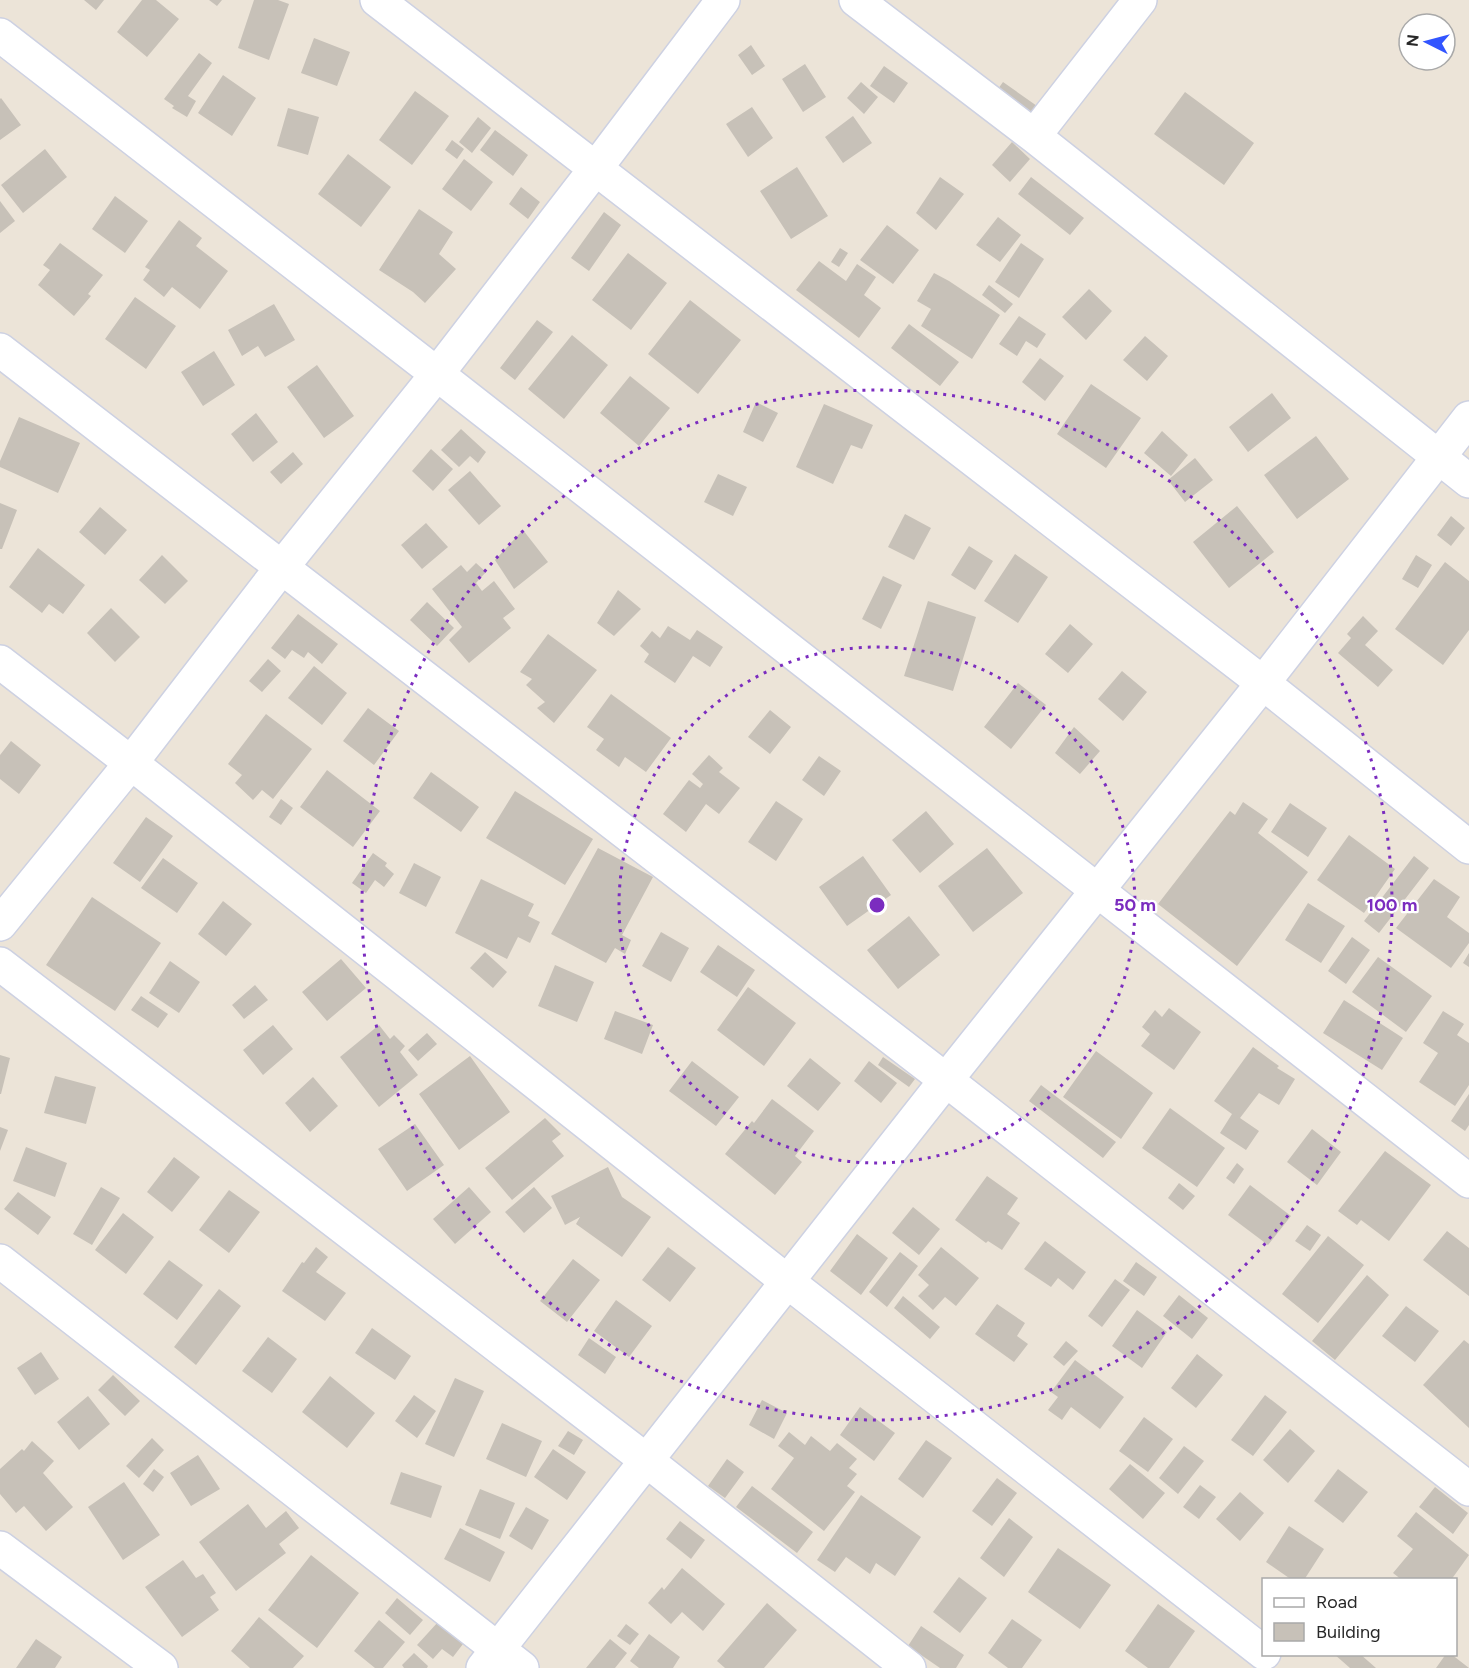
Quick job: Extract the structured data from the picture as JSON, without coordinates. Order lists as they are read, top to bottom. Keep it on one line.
{"legend":["Road","Building"],"north":"left","rings":["50 m","100 m"]}
